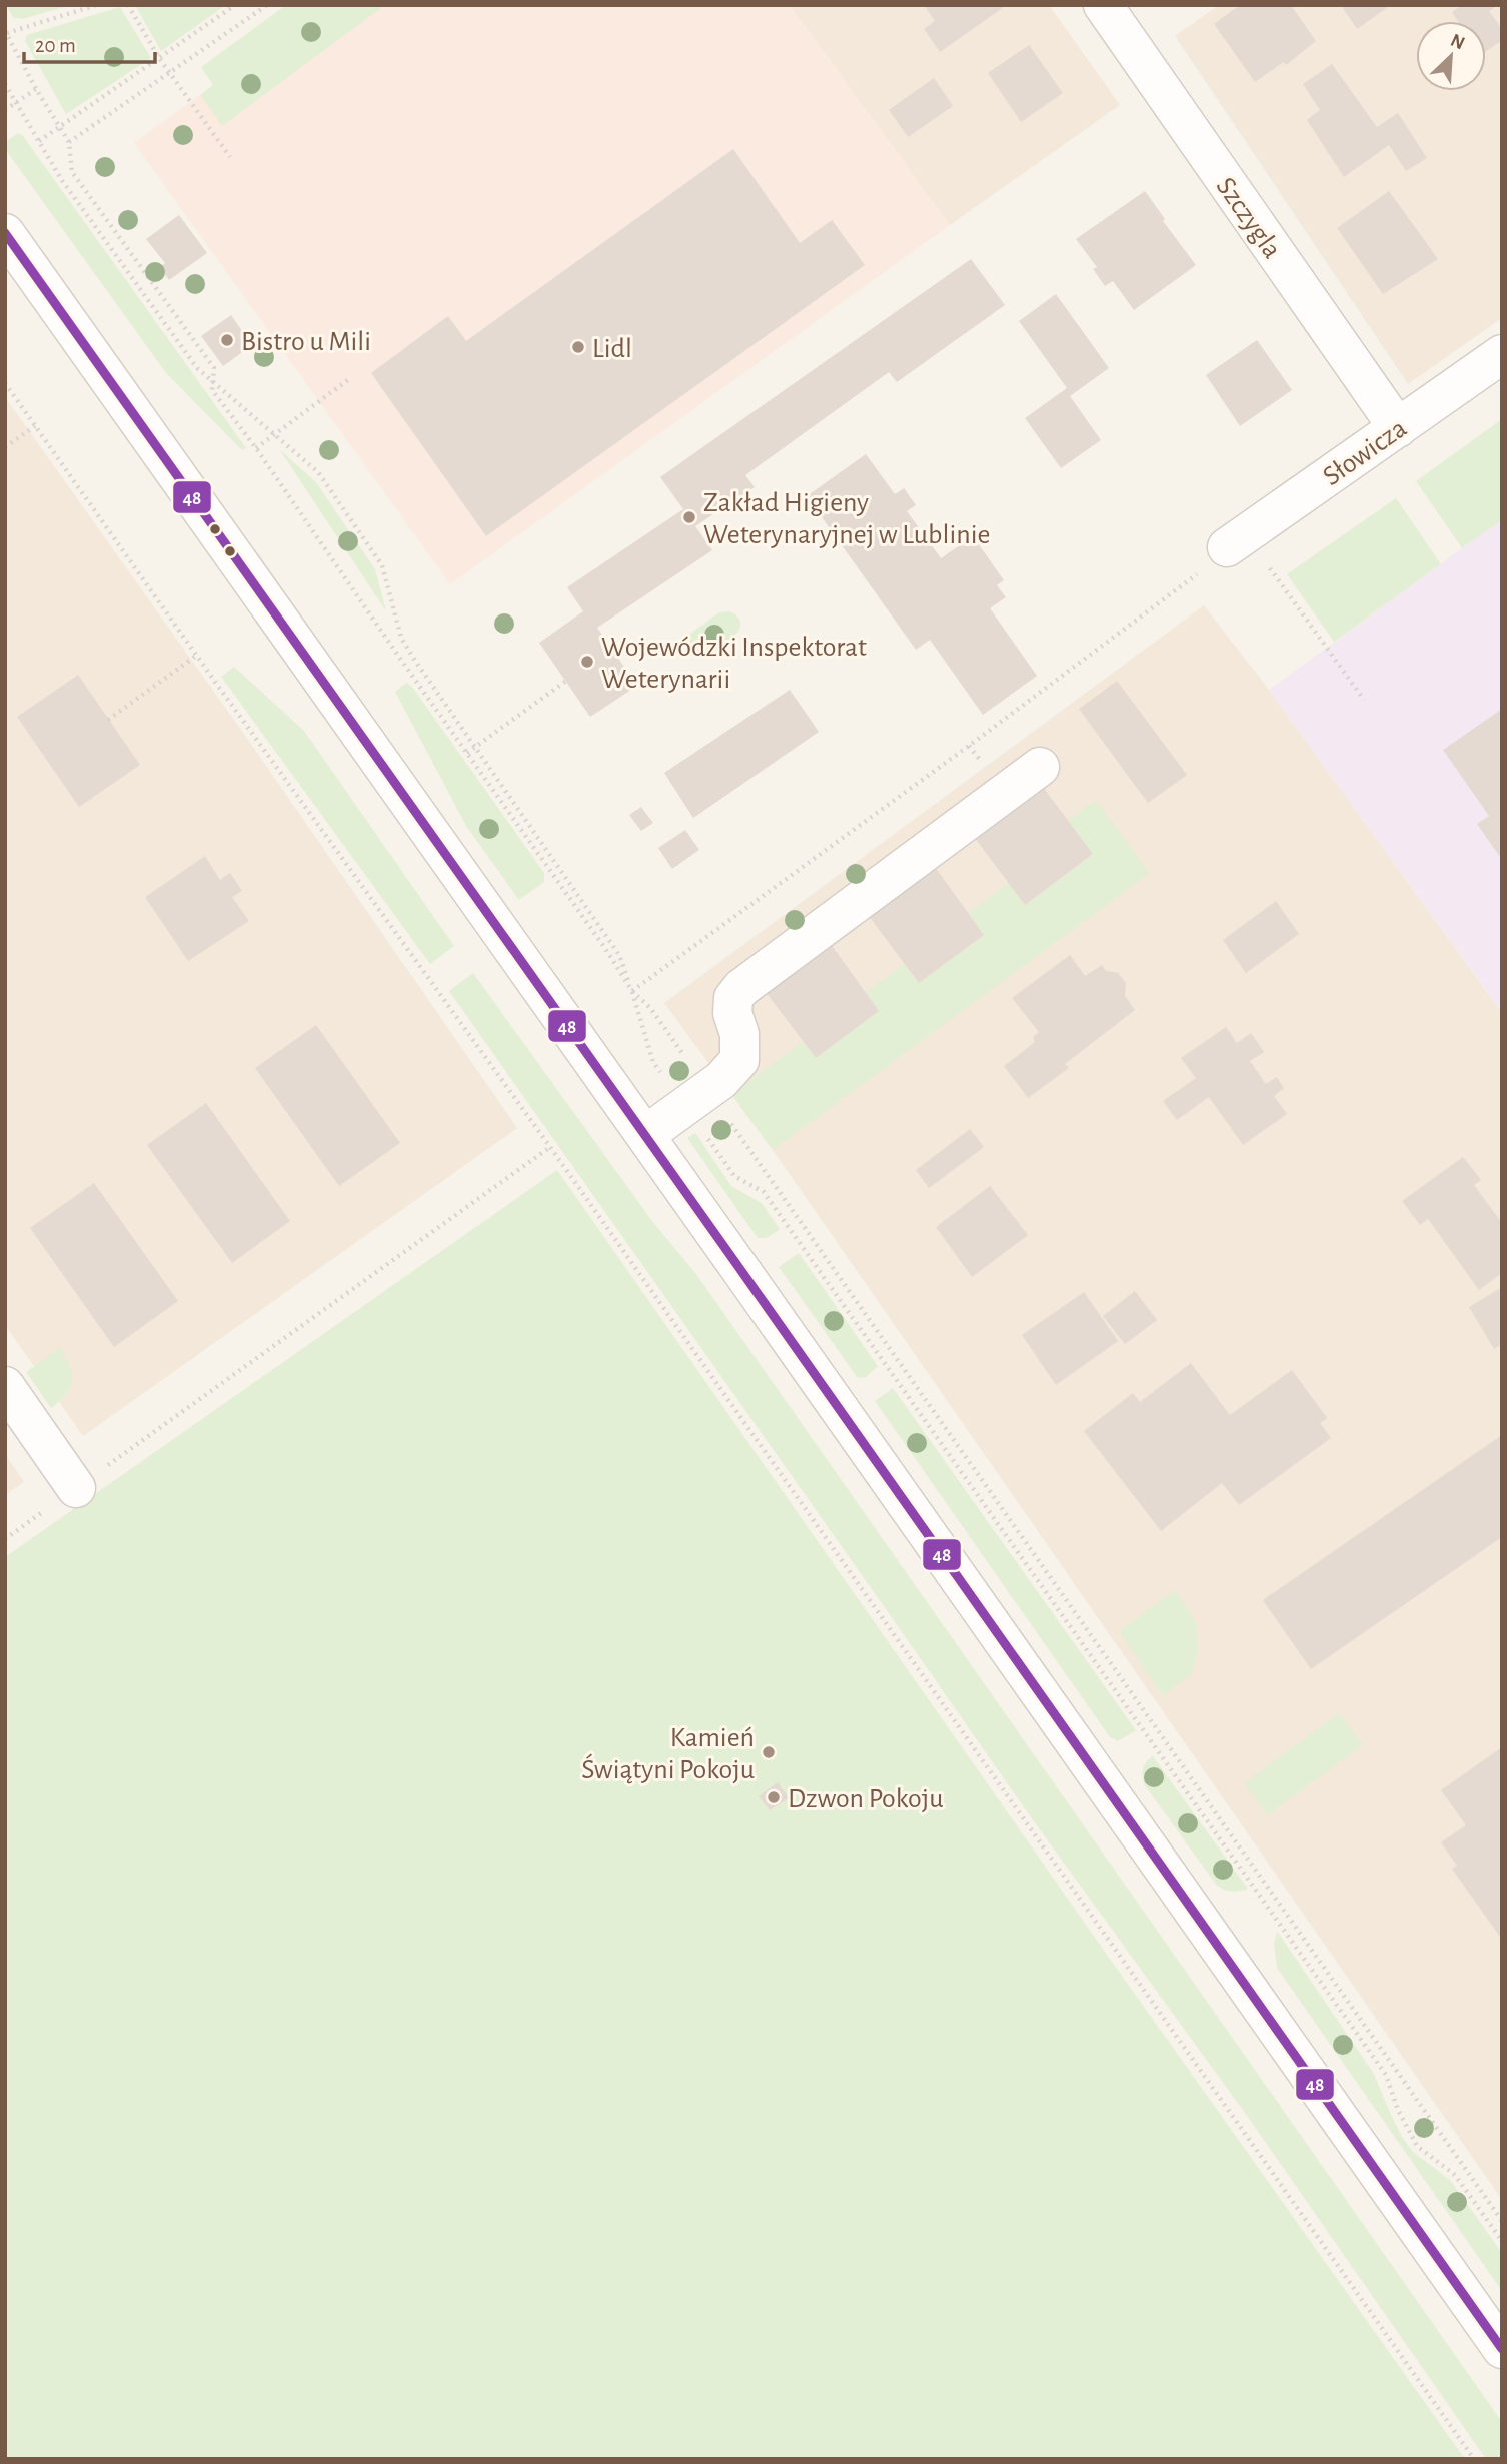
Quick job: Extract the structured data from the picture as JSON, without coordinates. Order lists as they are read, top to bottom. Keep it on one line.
{"streets":{"street":["Szczygla","Słowicza"]},"crossings":[["Szczygla","Słowicza"]],"places":["Bistro u Mili","Lidl","Zakład Higieny Weterynaryjnej w Lublinie","Wojewódzki Inspektorat Weterynarii","Kamień Świątyni Pokoju","Dzwon Pokoju"],"lines":["transit line 48"],"scale_bar":"20 m","north":"top right"}
